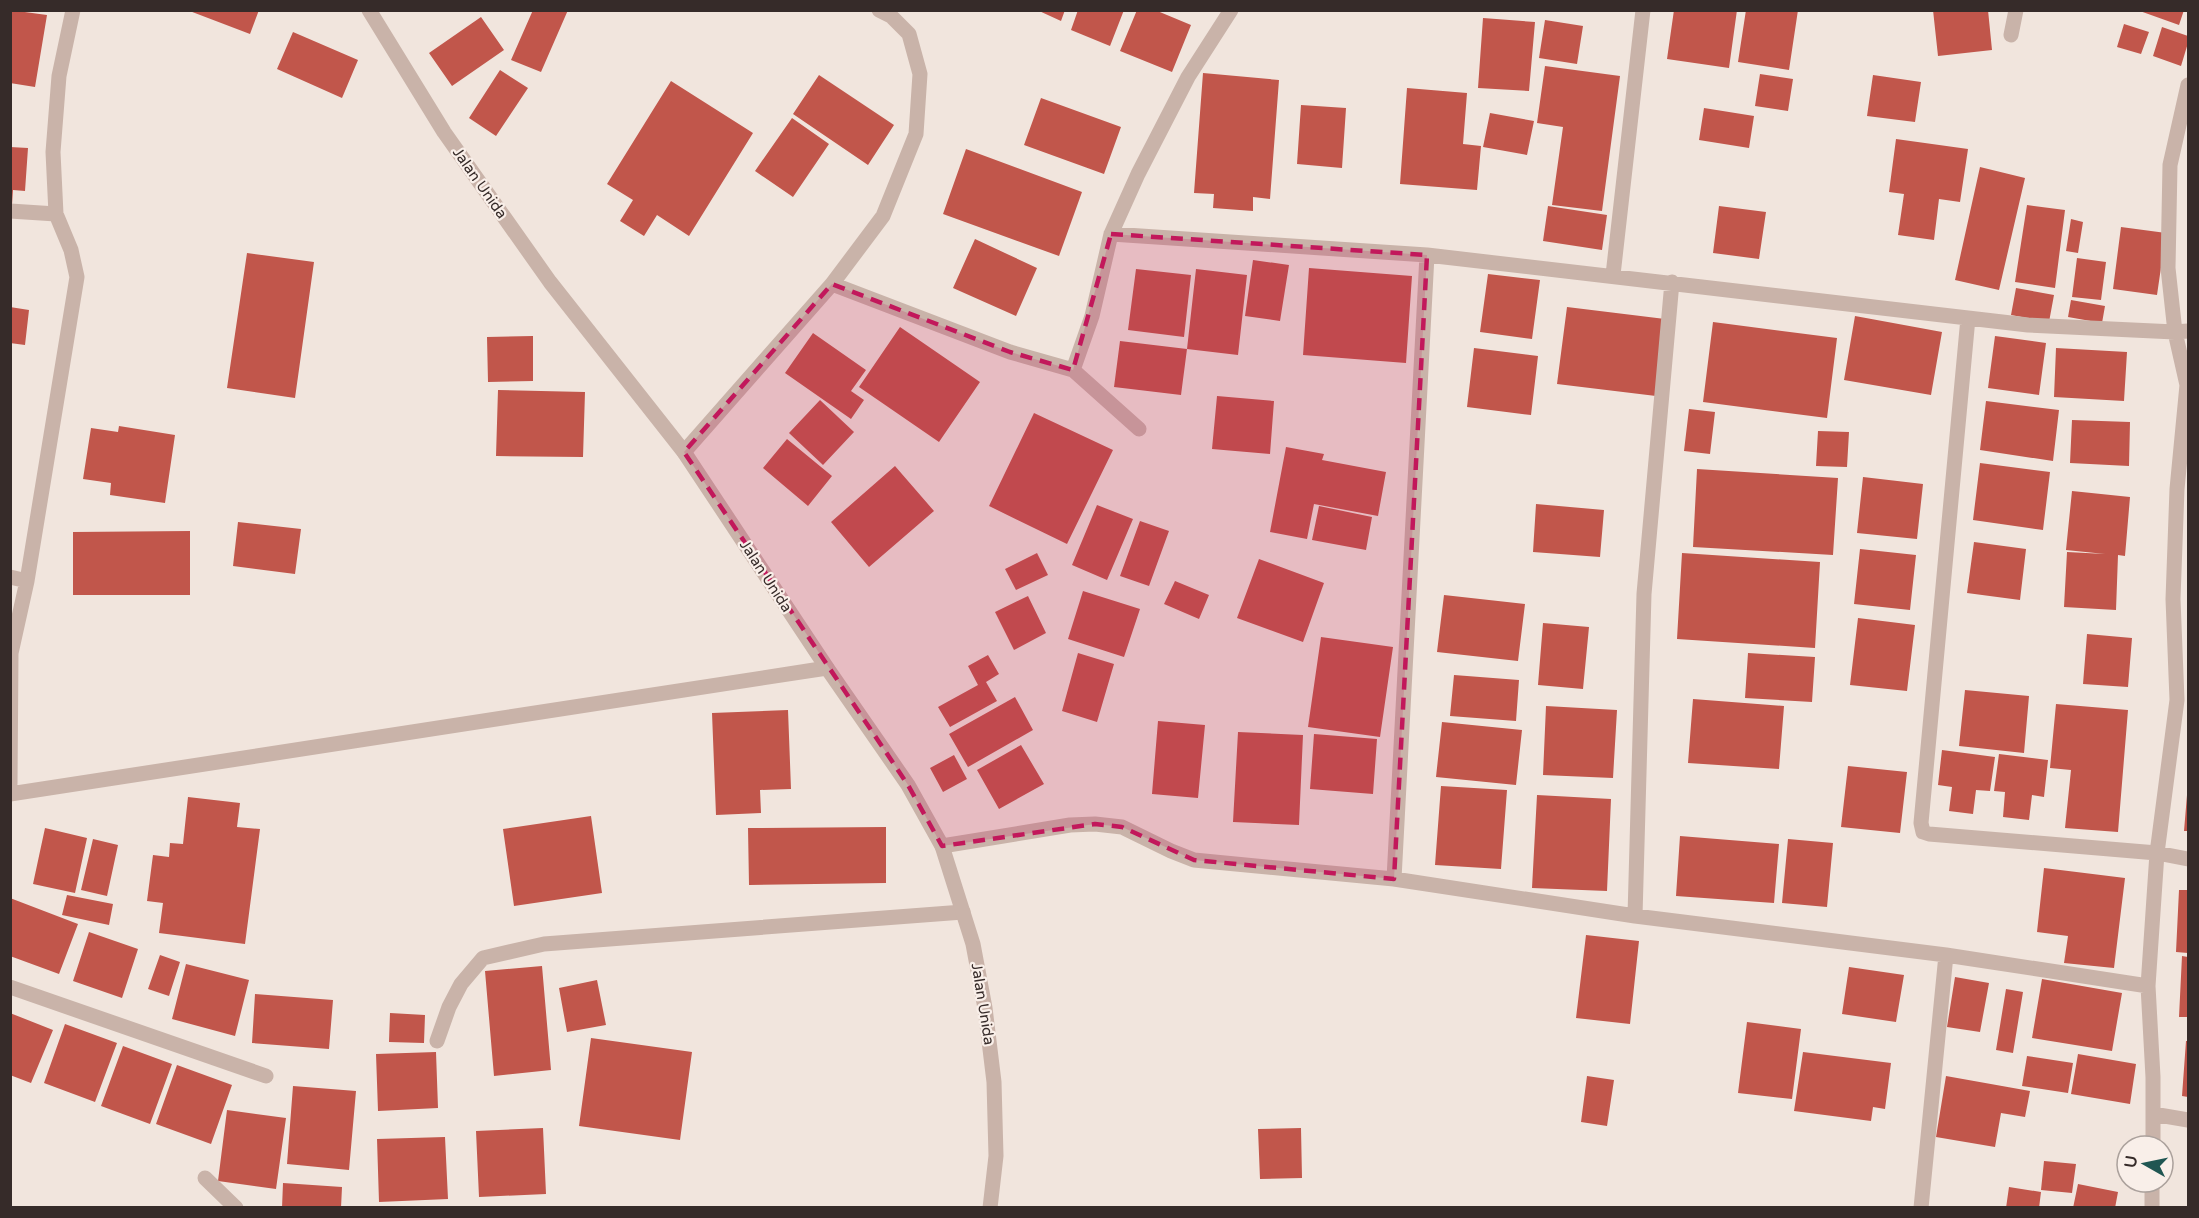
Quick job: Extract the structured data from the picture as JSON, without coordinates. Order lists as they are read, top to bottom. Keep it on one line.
{"streets":{"street":["Jalan Unida"]},"north":"left"}
